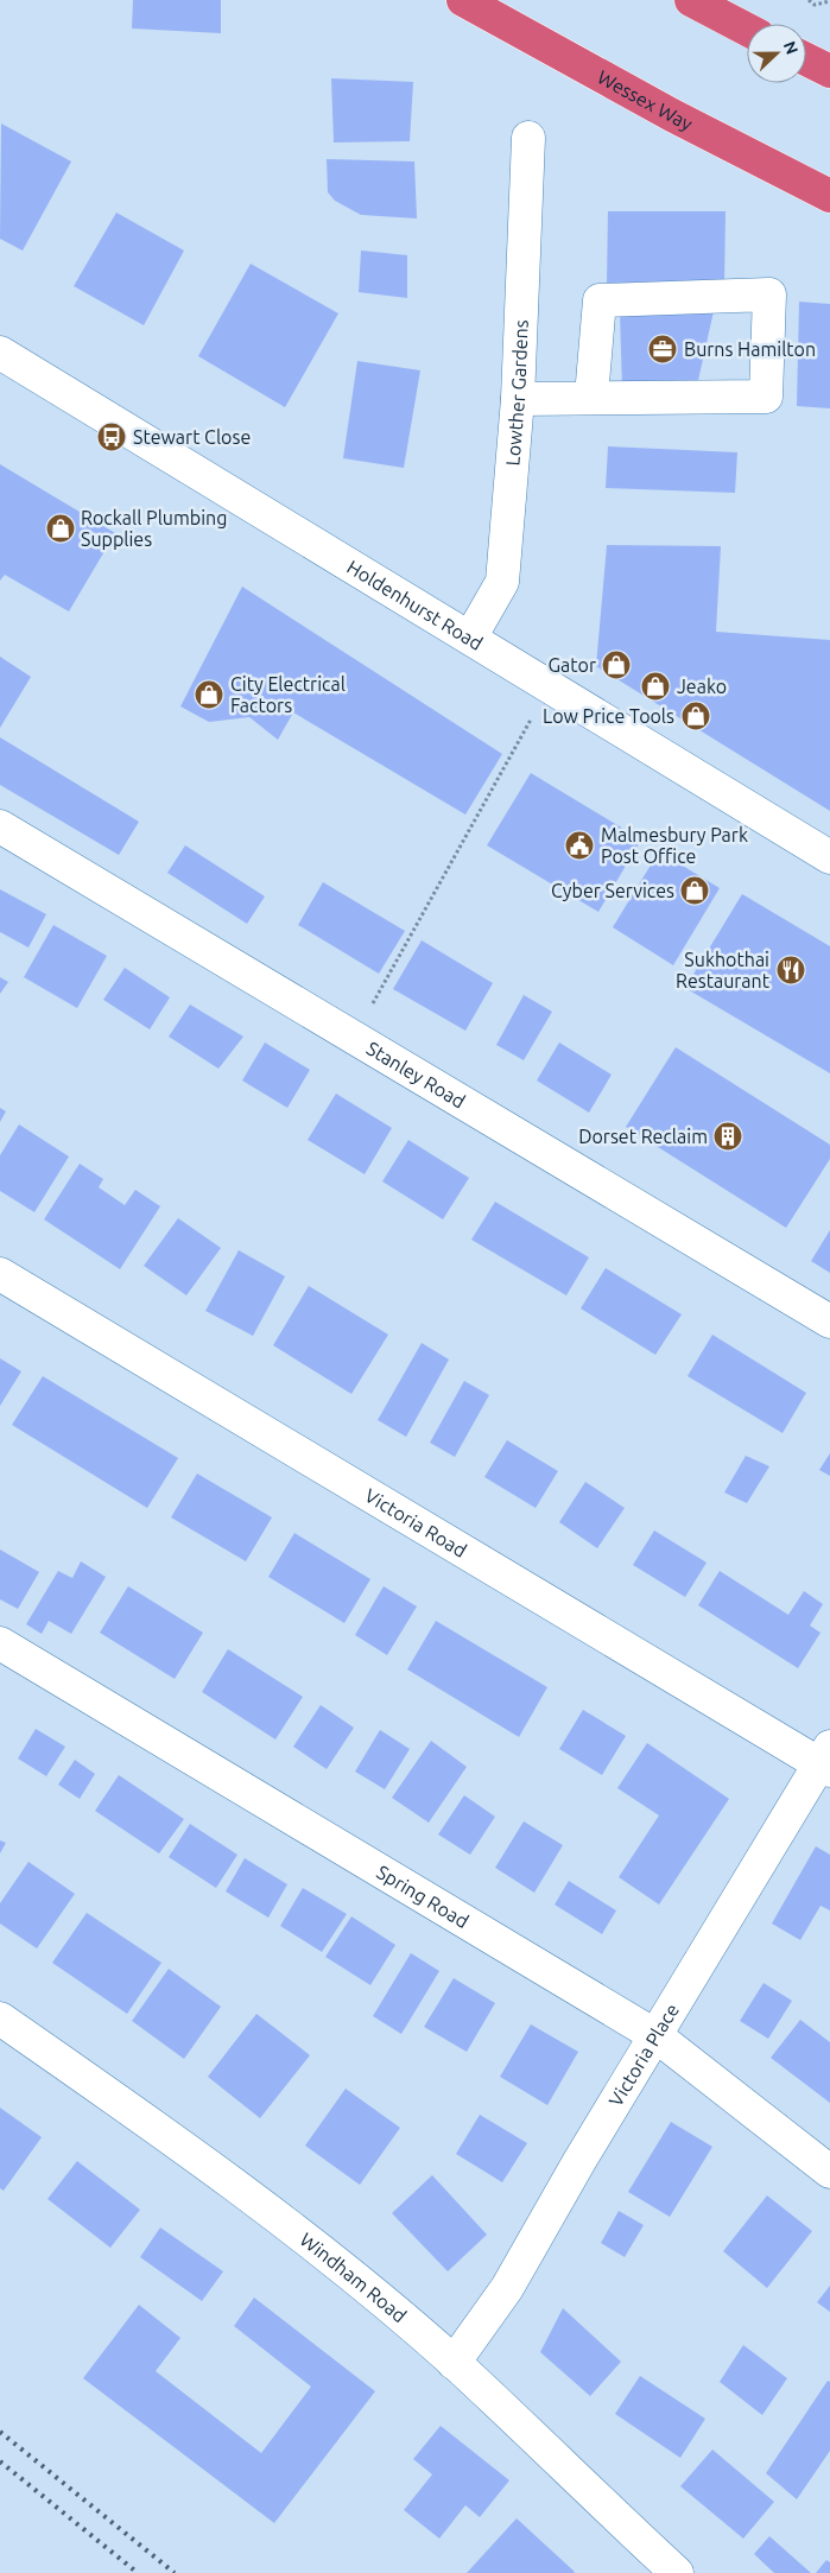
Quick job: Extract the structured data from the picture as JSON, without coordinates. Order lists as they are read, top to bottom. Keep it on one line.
{"streets":{"highway":["Wessex Way"],"street":["Lowther Gardens","Holdenhurst Road","Stanley Road","Victoria Road","Spring Road","Victoria Place","Windham Road"]},"crossings":[["Lowther Gardens","Holdenhurst Road"],["Victoria Road","Victoria Place"],["Spring Road","Victoria Place"],["Victoria Place","Windham Road"]],"places":{"office":["Burns Hamilton"],"bus stop":["Stewart Close"],"shop":["Rockall Plumbing Supplies","Gator","Jeako","City Electrical Factors","Low Price Tools","Cyber Services"],"public building":["Malmesbury Park Post Office"],"restaurant":["Sukhothai Restaurant"],"building":["Dorset Reclaim"]},"north":"right"}
